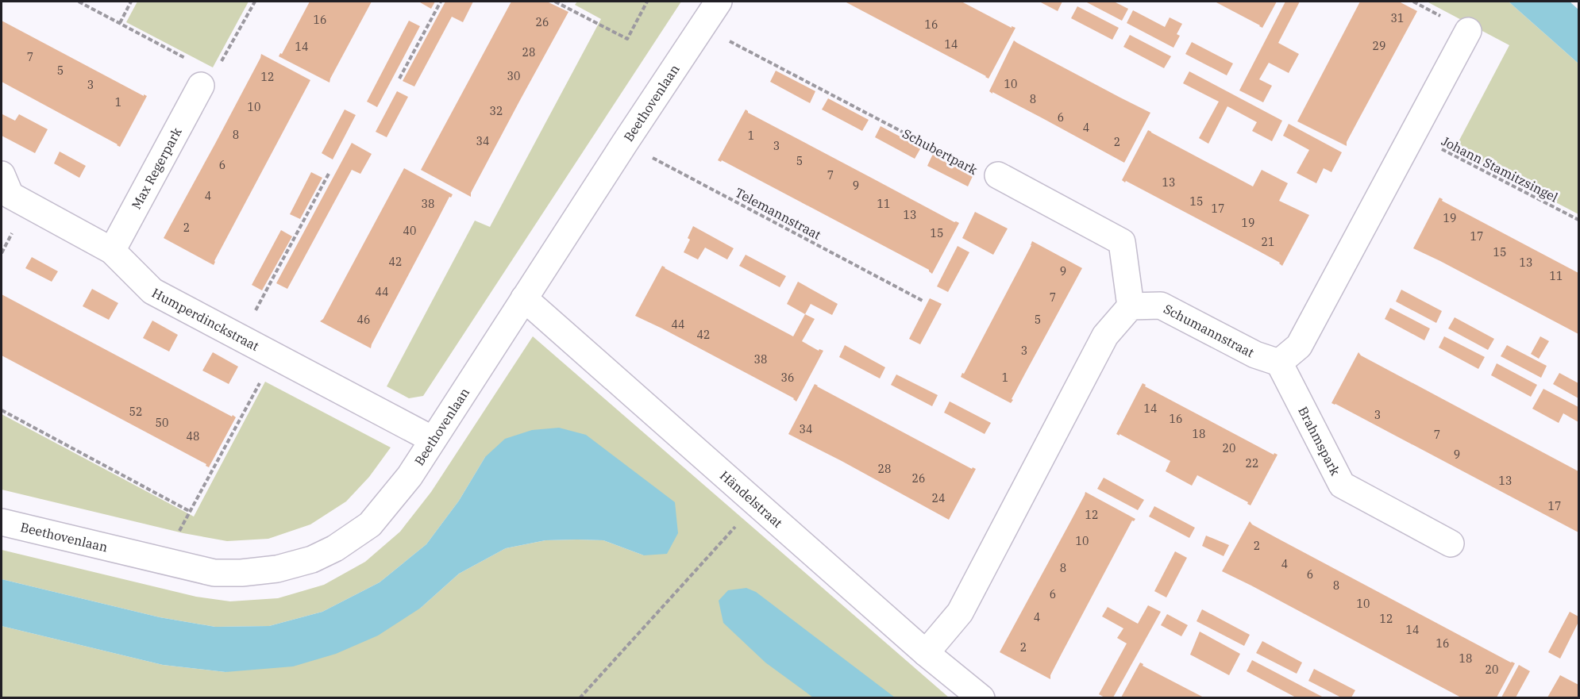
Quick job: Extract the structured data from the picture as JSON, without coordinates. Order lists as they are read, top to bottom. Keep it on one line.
{"streets":{"street":["Beethovenlaan","Max Regerpark","Humperdinckstraat","Schumannstraat","Brahmspark","Händelstraat"],"path":["Schubertpark","Johann Stamitzsingel","Telemannstraat"]},"crossings":[["Beethovenlaan","Schubertpark"],["Beethovenlaan","Telemannstraat"],["Beethovenlaan","Humperdinckstraat"],["Beethovenlaan","Händelstraat"],["Max Regerpark","Humperdinckstraat"],["Schumannstraat","Brahmspark"]],"house_numbers":["31","16","26","16","14","29","14","28","7","5","30","12","10","3","8","1","10","32","6","4","8","1","34","2","3","5","6","7","13","9","4","15","38","11","17","13","19","19","2","40","15","17","21","15","42","13","9","11","44","7","46","5","44","42","3","38","36","1","14","52","3","16","50","34","18","7","48","20","9","22","28","26","13","24","17","12","10","2","4","8","6","8","6","10","4","12","14","16","2","18","20"]}
